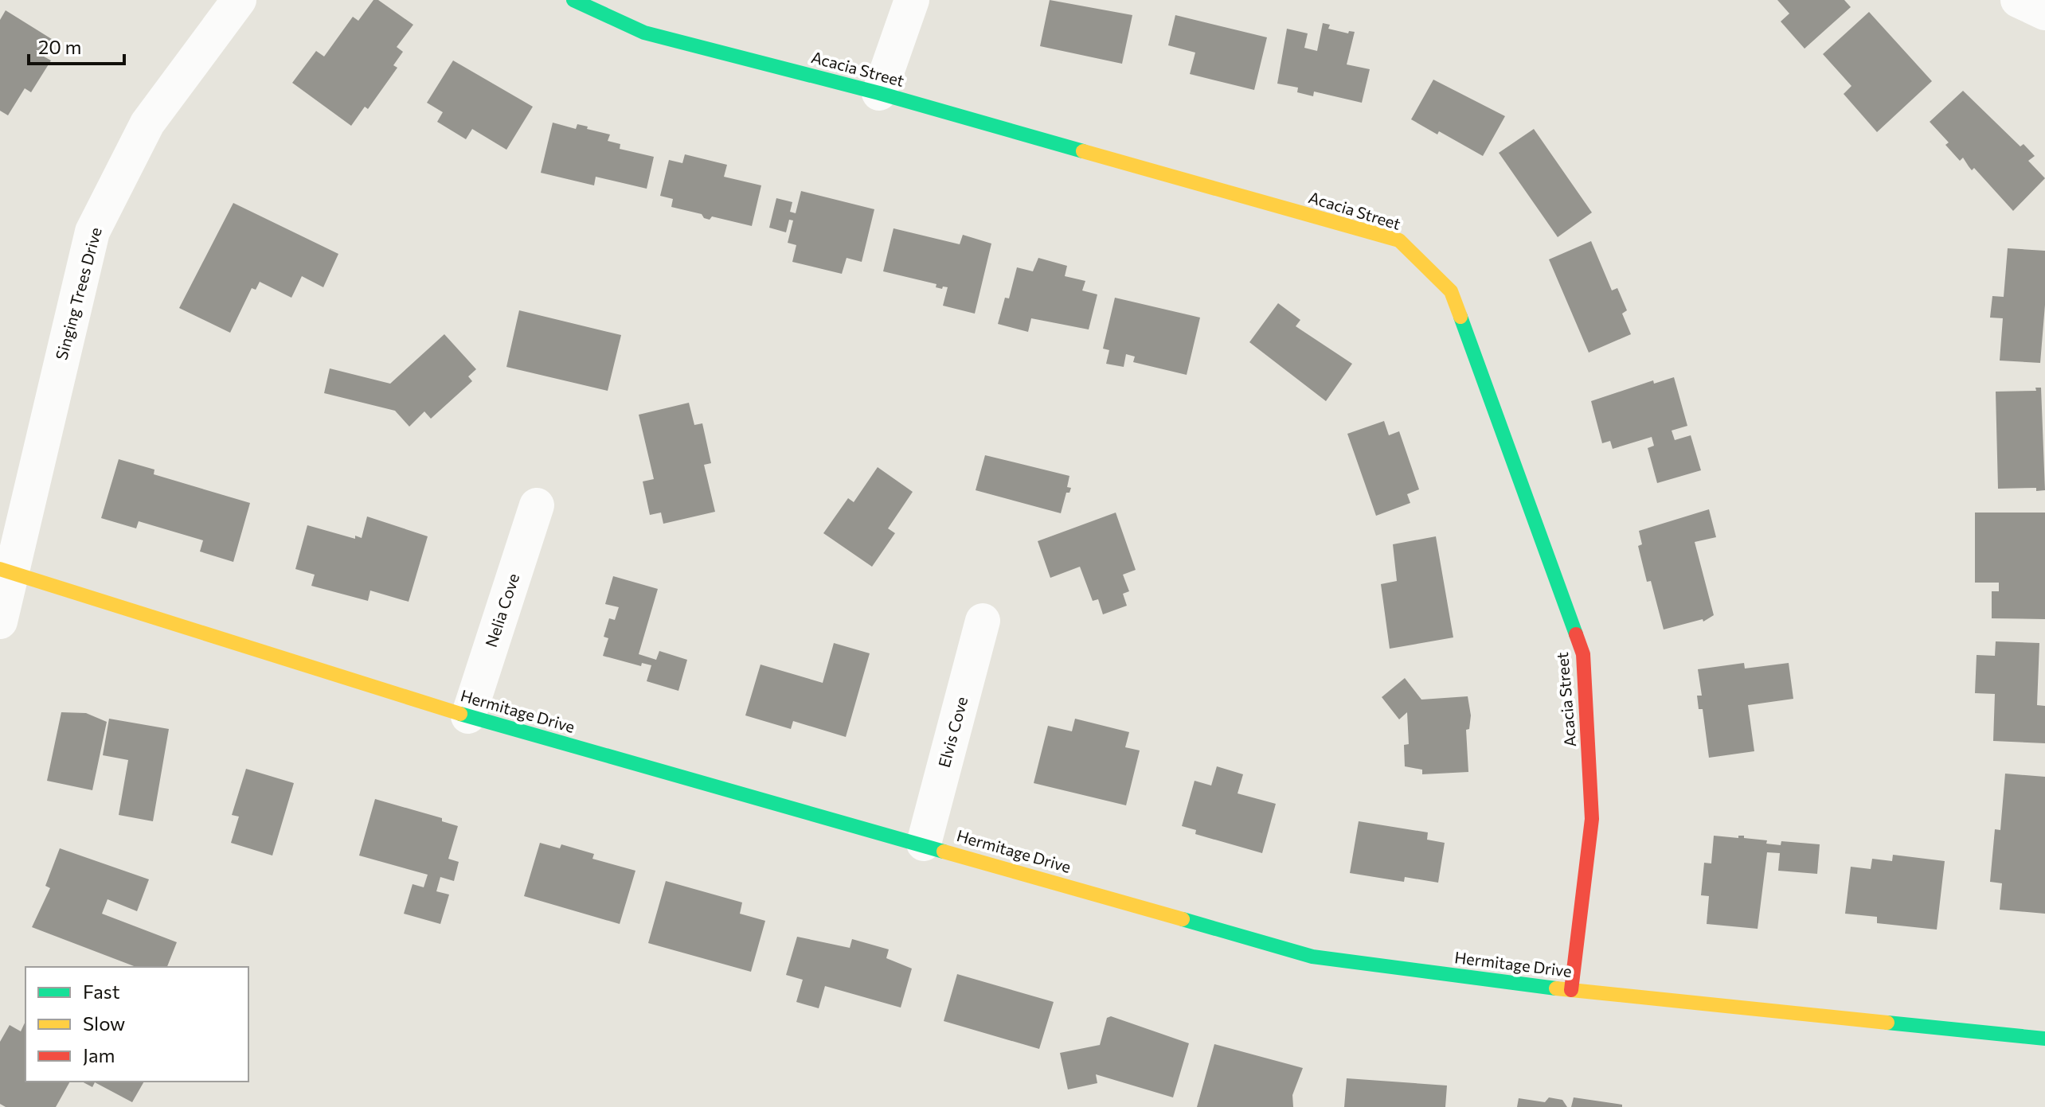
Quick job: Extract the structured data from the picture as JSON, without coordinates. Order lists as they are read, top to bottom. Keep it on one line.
{"streets":{"street":["Acacia Street","Singing Trees Drive","Nelia Cove","Hermitage Drive","Elvis Cove"]},"crossings":[["Acacia Street","Hermitage Drive"],["Singing Trees Drive","Hermitage Drive"],["Nelia Cove","Hermitage Drive"],["Hermitage Drive","Elvis Cove"]],"legend":["Fast","Slow","Jam"],"scale_bar":"20 m"}
